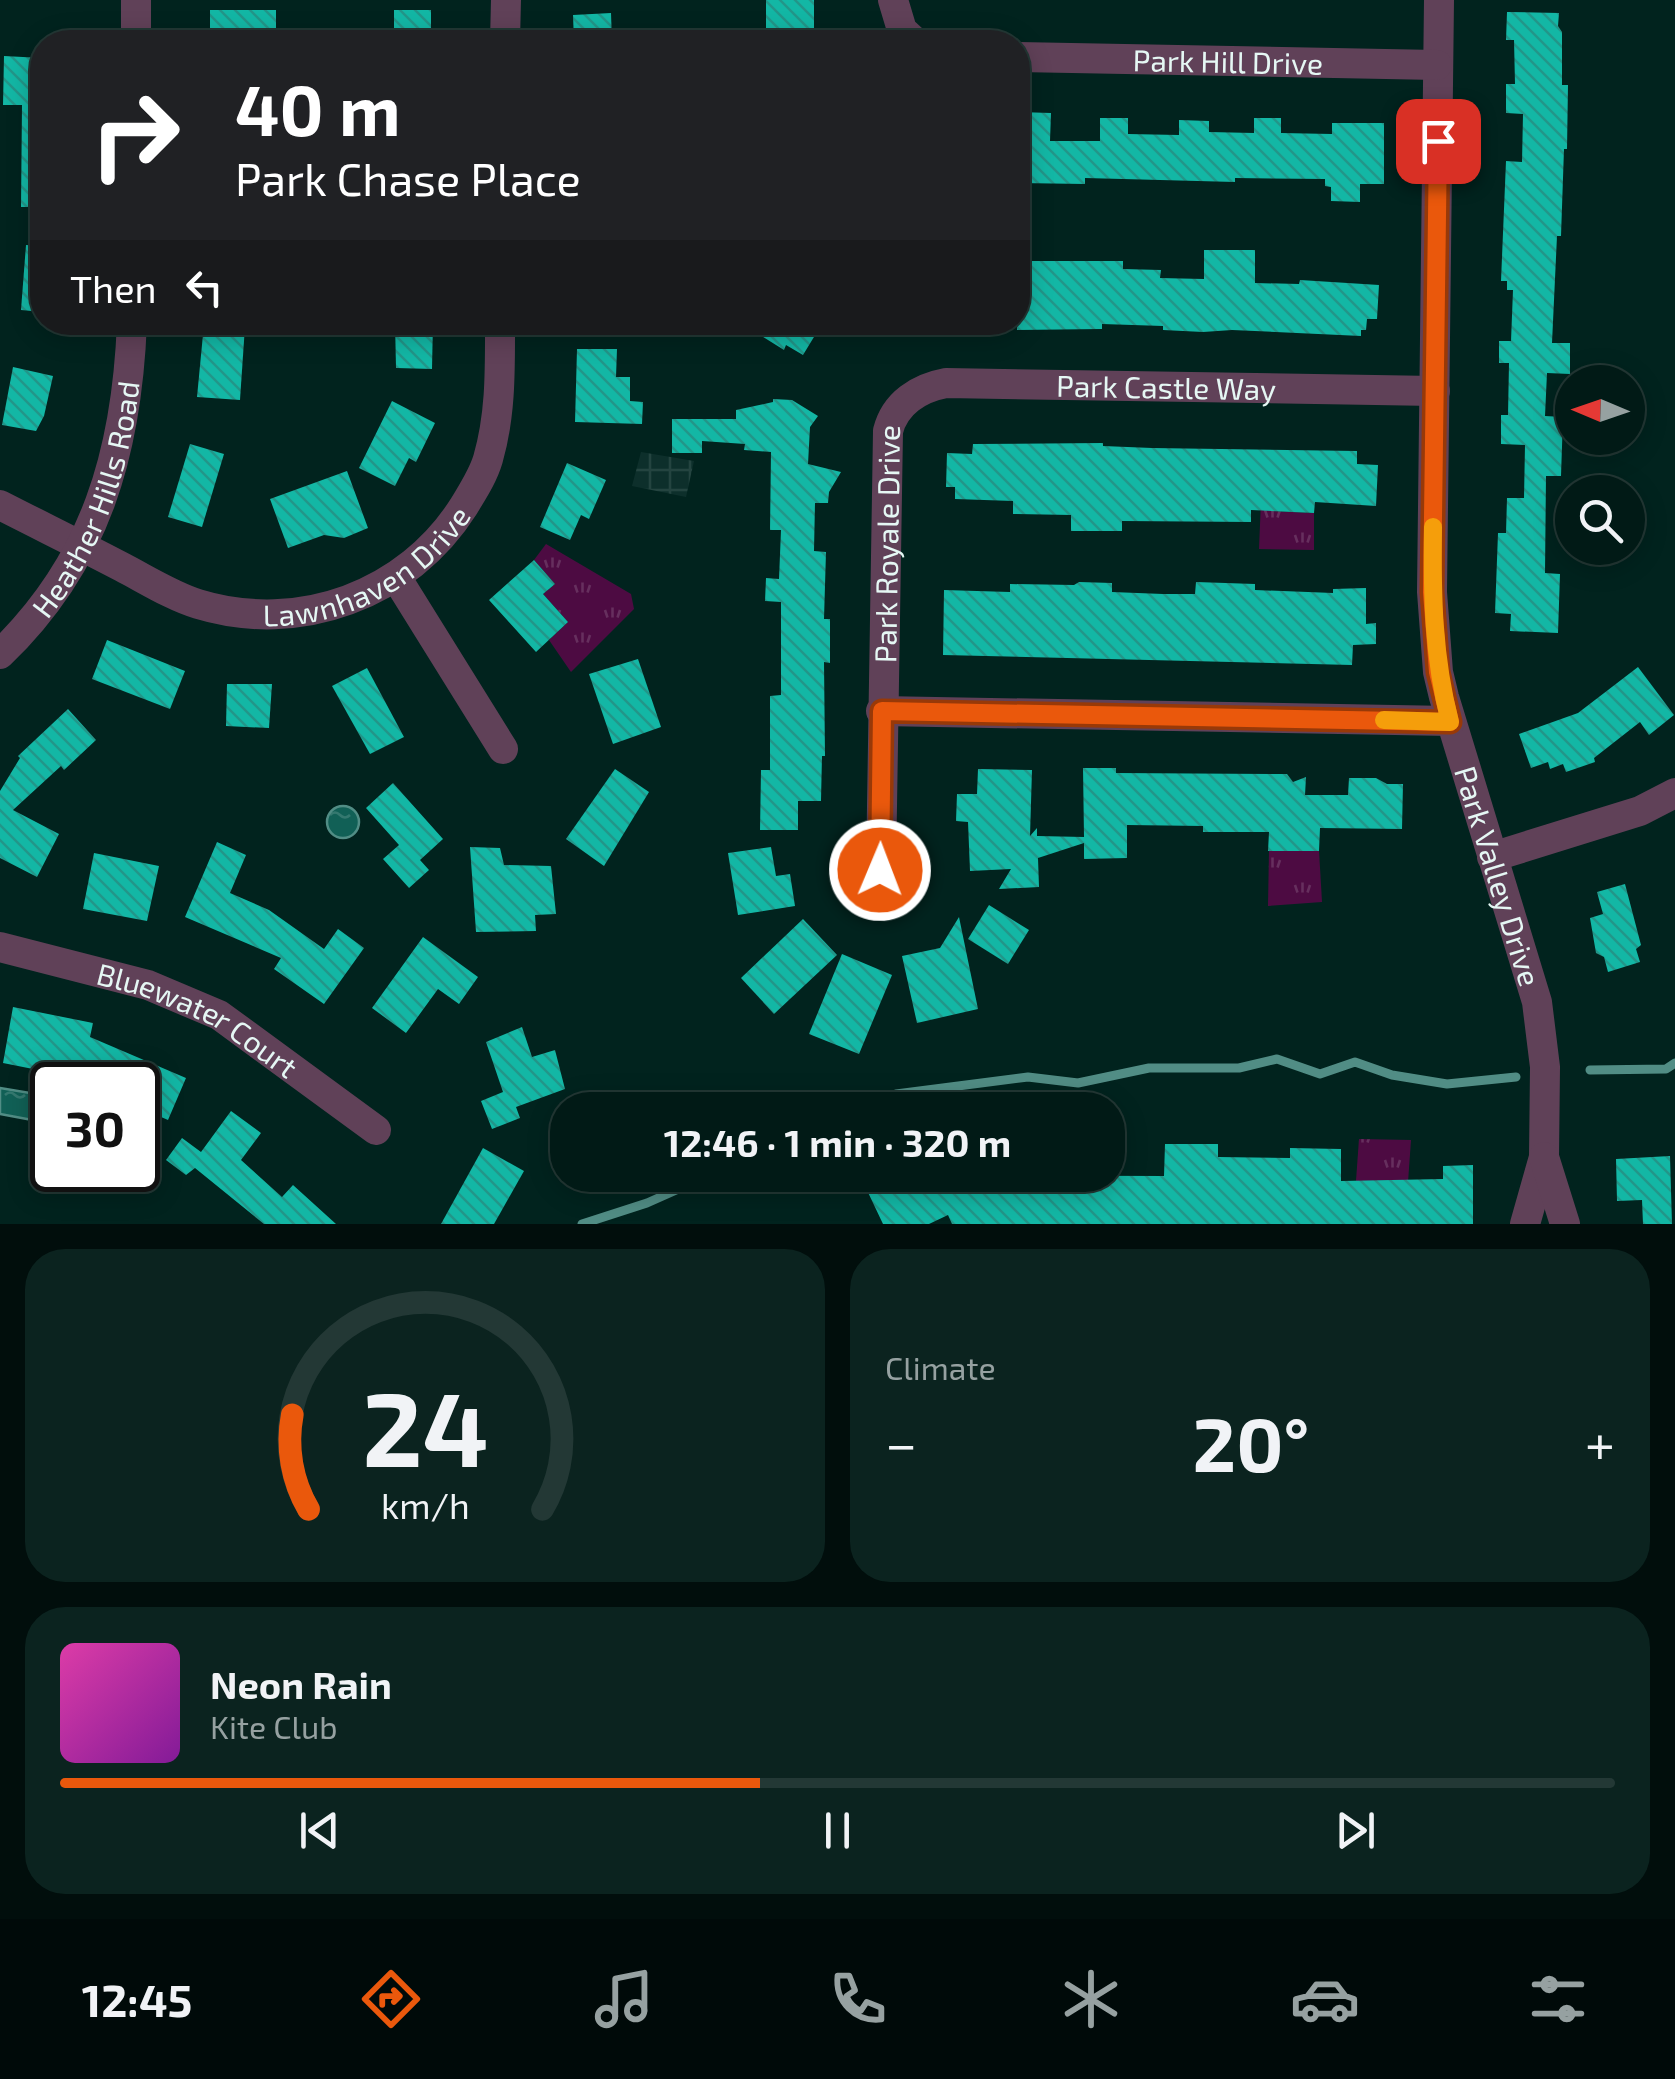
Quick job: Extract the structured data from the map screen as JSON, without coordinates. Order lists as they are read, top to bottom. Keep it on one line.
{"streets":{"street":["Park Hill Drive","Park Castle Way","Heather Hills Road","Park Royale Drive","Lawnhaven Drive","Park Valley Drive","Bluewater Court"]},"crossings":[["Park Hill Drive","Park Valley Drive"],["Park Castle Way","Park Royale Drive"],["Park Castle Way","Park Valley Drive"],["Heather Hills Road","Lawnhaven Drive"]],"north":"left","page":{"turn":["40 m","Park Chase Place"],"then":"Then","limit":"30","trip":"12:46 · 1 min · 320 m","tile":"Climate","heat":["−","20°","+"],"song":["Neon Rain","Kite Club"],"tabs":"12:45","gauge":["24","km/h"]}}
